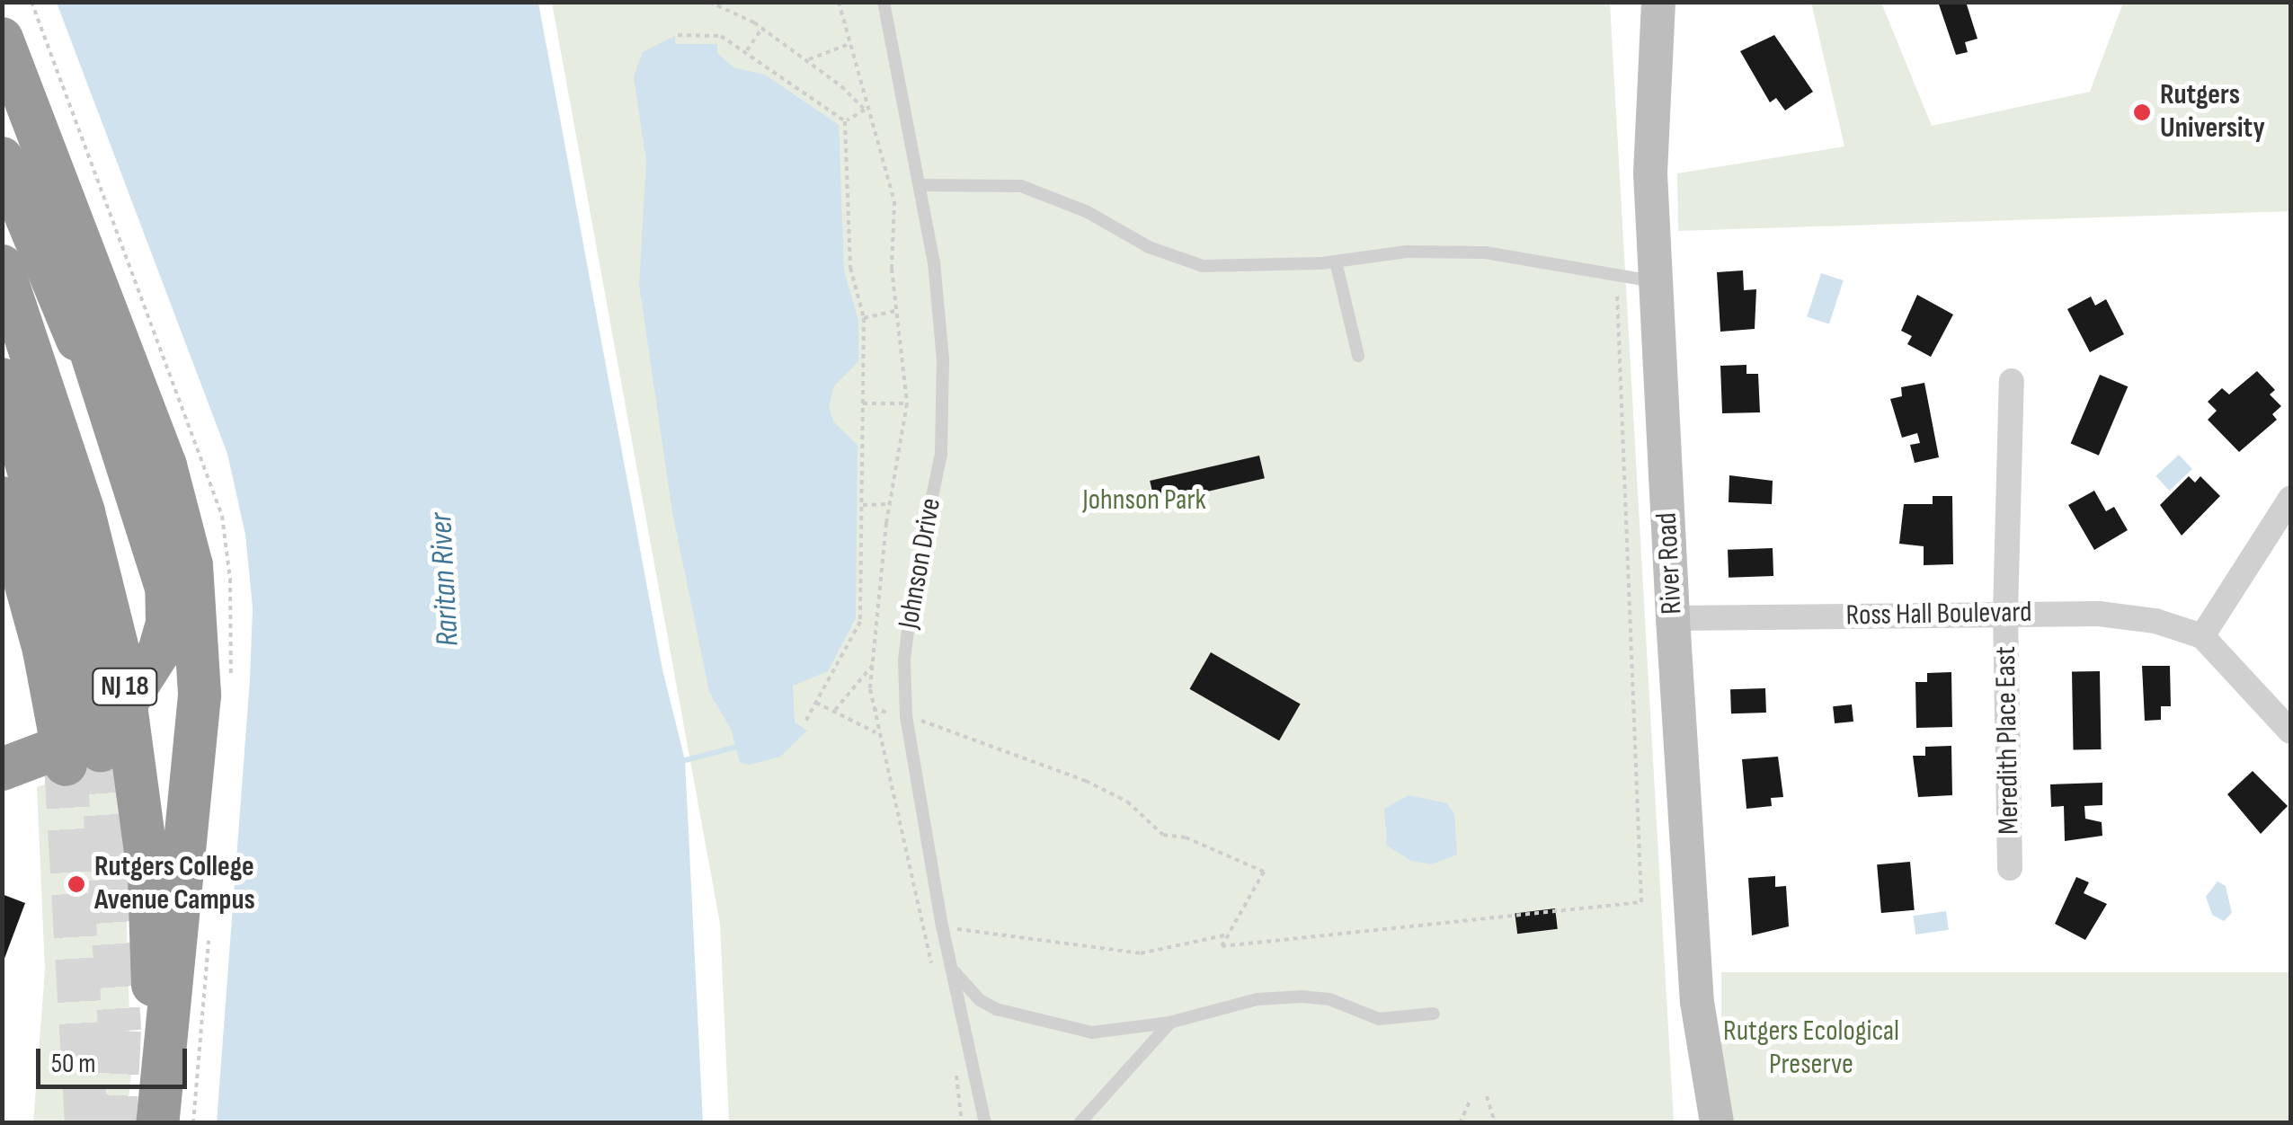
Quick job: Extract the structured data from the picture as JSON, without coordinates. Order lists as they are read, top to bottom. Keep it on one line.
{"streets":{"highway":["NJ 18"],"street":["River Road","Ross Hall Boulevard","Meredith Place East"],"lane":["Johnson Drive"]},"crossings":[["River Road","Ross Hall Boulevard"],["Ross Hall Boulevard","Meredith Place East"]],"water":["Raritan River"],"parks":["Johnson Park","Rutgers Ecological Preserve"],"places":["Rutgers University","Rutgers College Avenue Campus"],"scale_bar":"50 m"}
